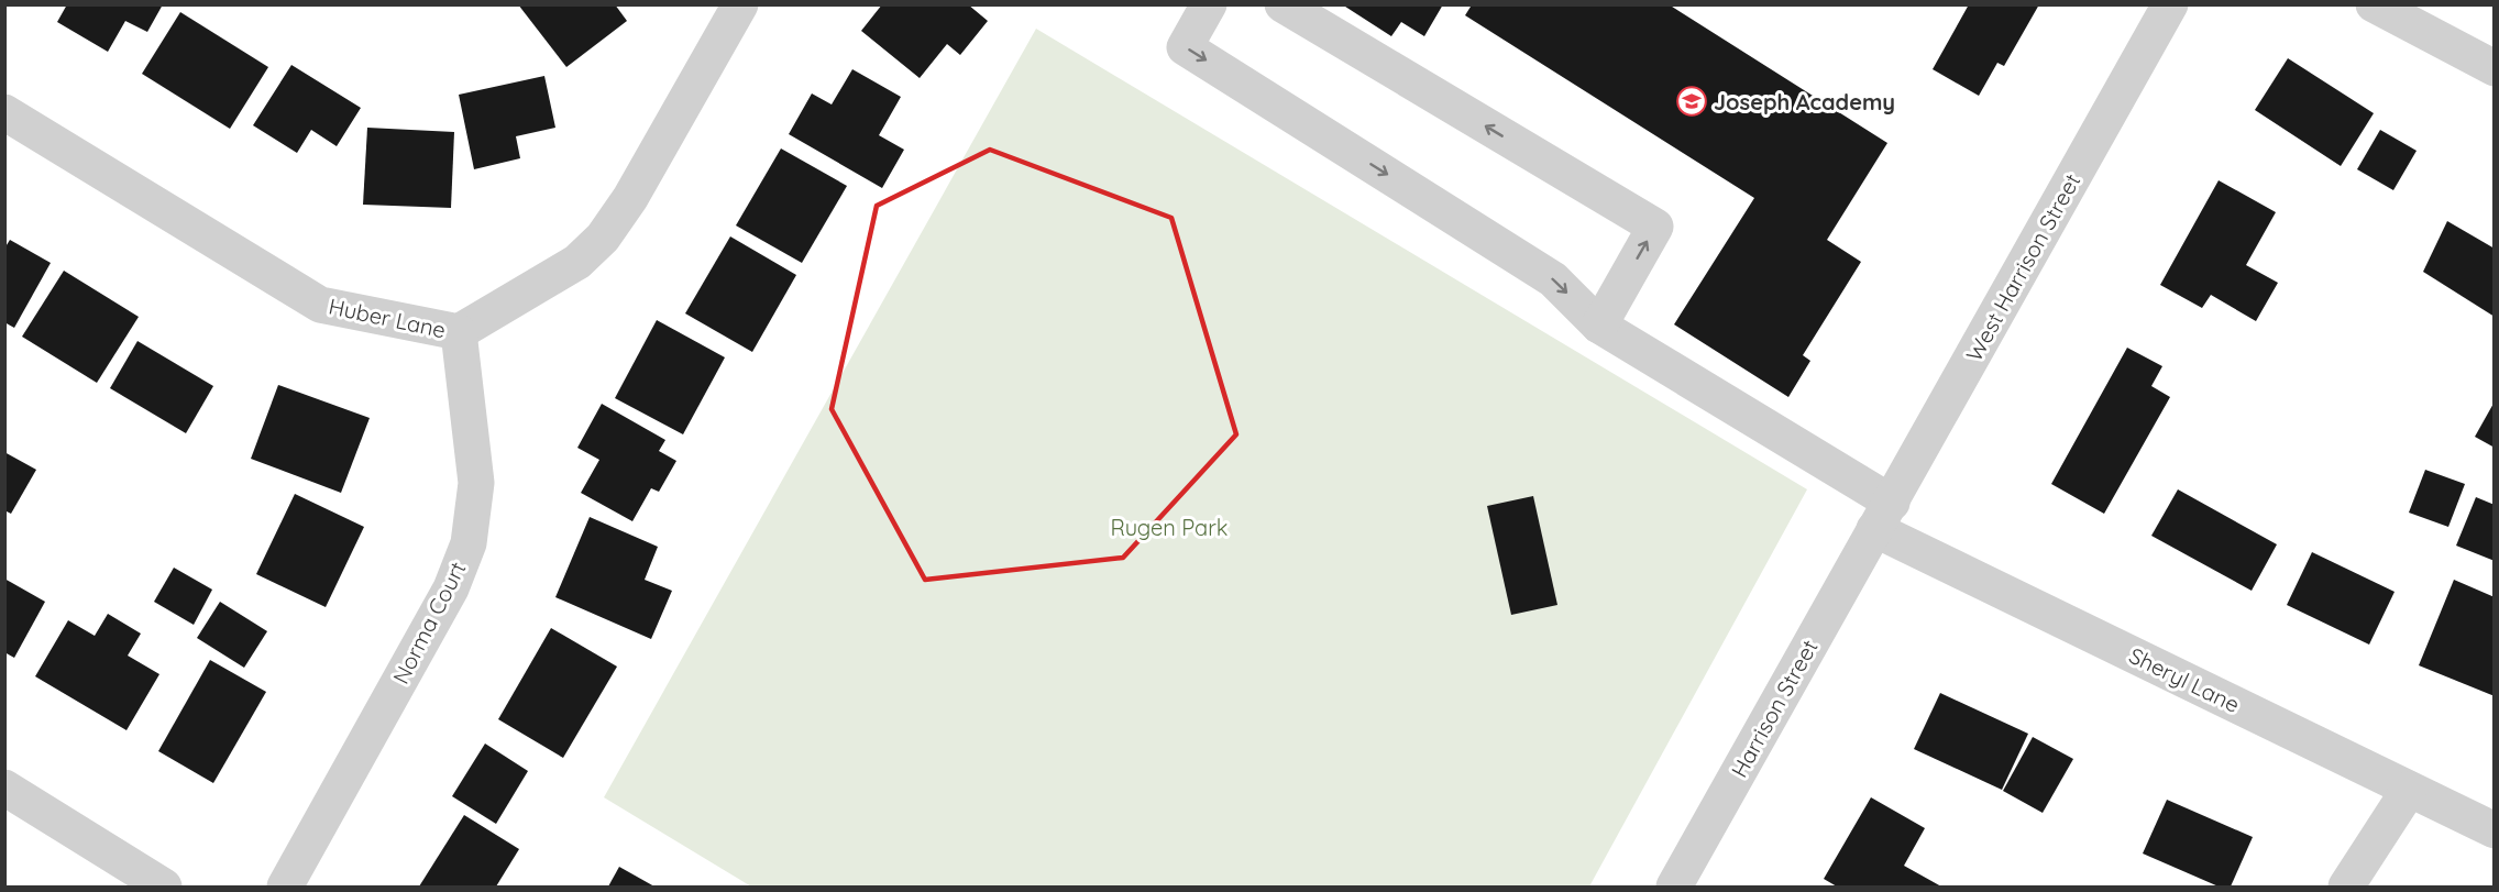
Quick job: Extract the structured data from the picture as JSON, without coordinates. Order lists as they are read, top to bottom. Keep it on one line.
{"streets":{"street":["West Harrison Street","Huber Lane","Norma Court","Sheryl Lane","Harrison Street"]},"crossings":[["West Harrison Street","Sheryl Lane"],["West Harrison Street","Harrison Street"],["Huber Lane","Norma Court"],["Sheryl Lane","Harrison Street"]],"parks":["Rugen Park"],"places":{"school or university":["Joseph Academy"]}}
